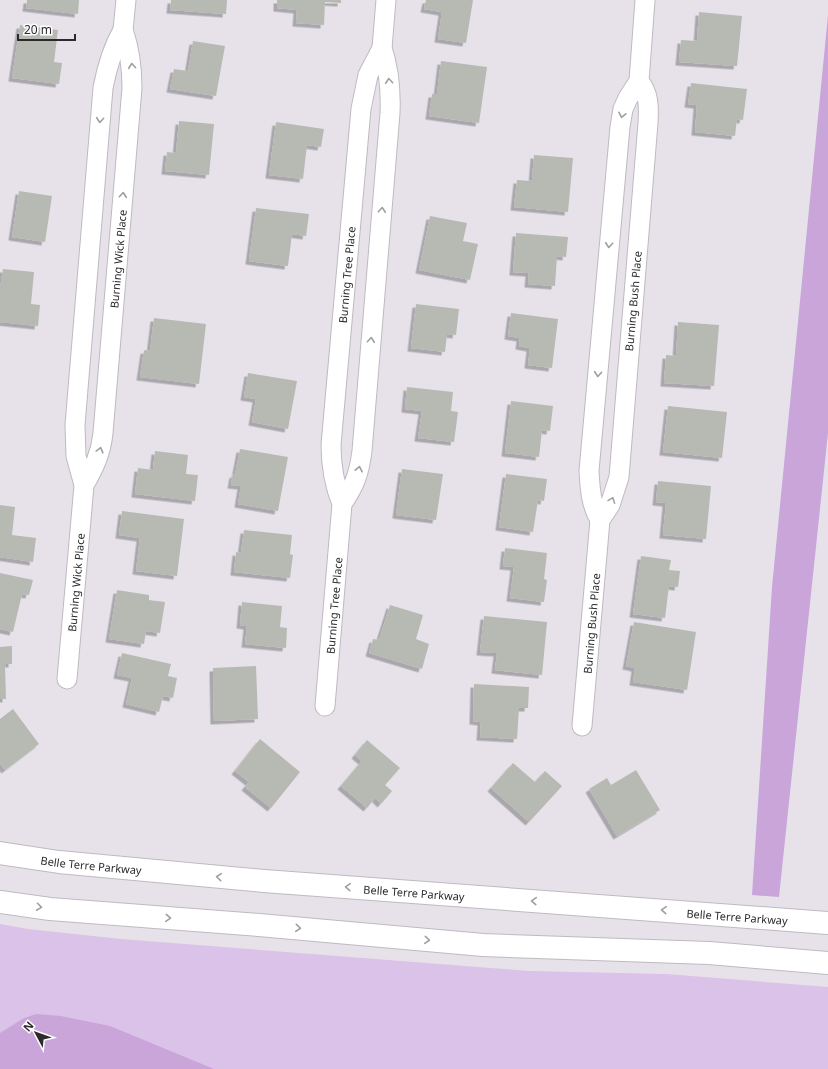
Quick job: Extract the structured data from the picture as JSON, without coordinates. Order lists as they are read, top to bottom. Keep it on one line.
{"streets":{"main road":["Belle Terre Parkway"],"street":["Burning Wick Place","Burning Tree Place","Burning Bush Place"]},"scale_bar":"20 m","north":"top left"}
